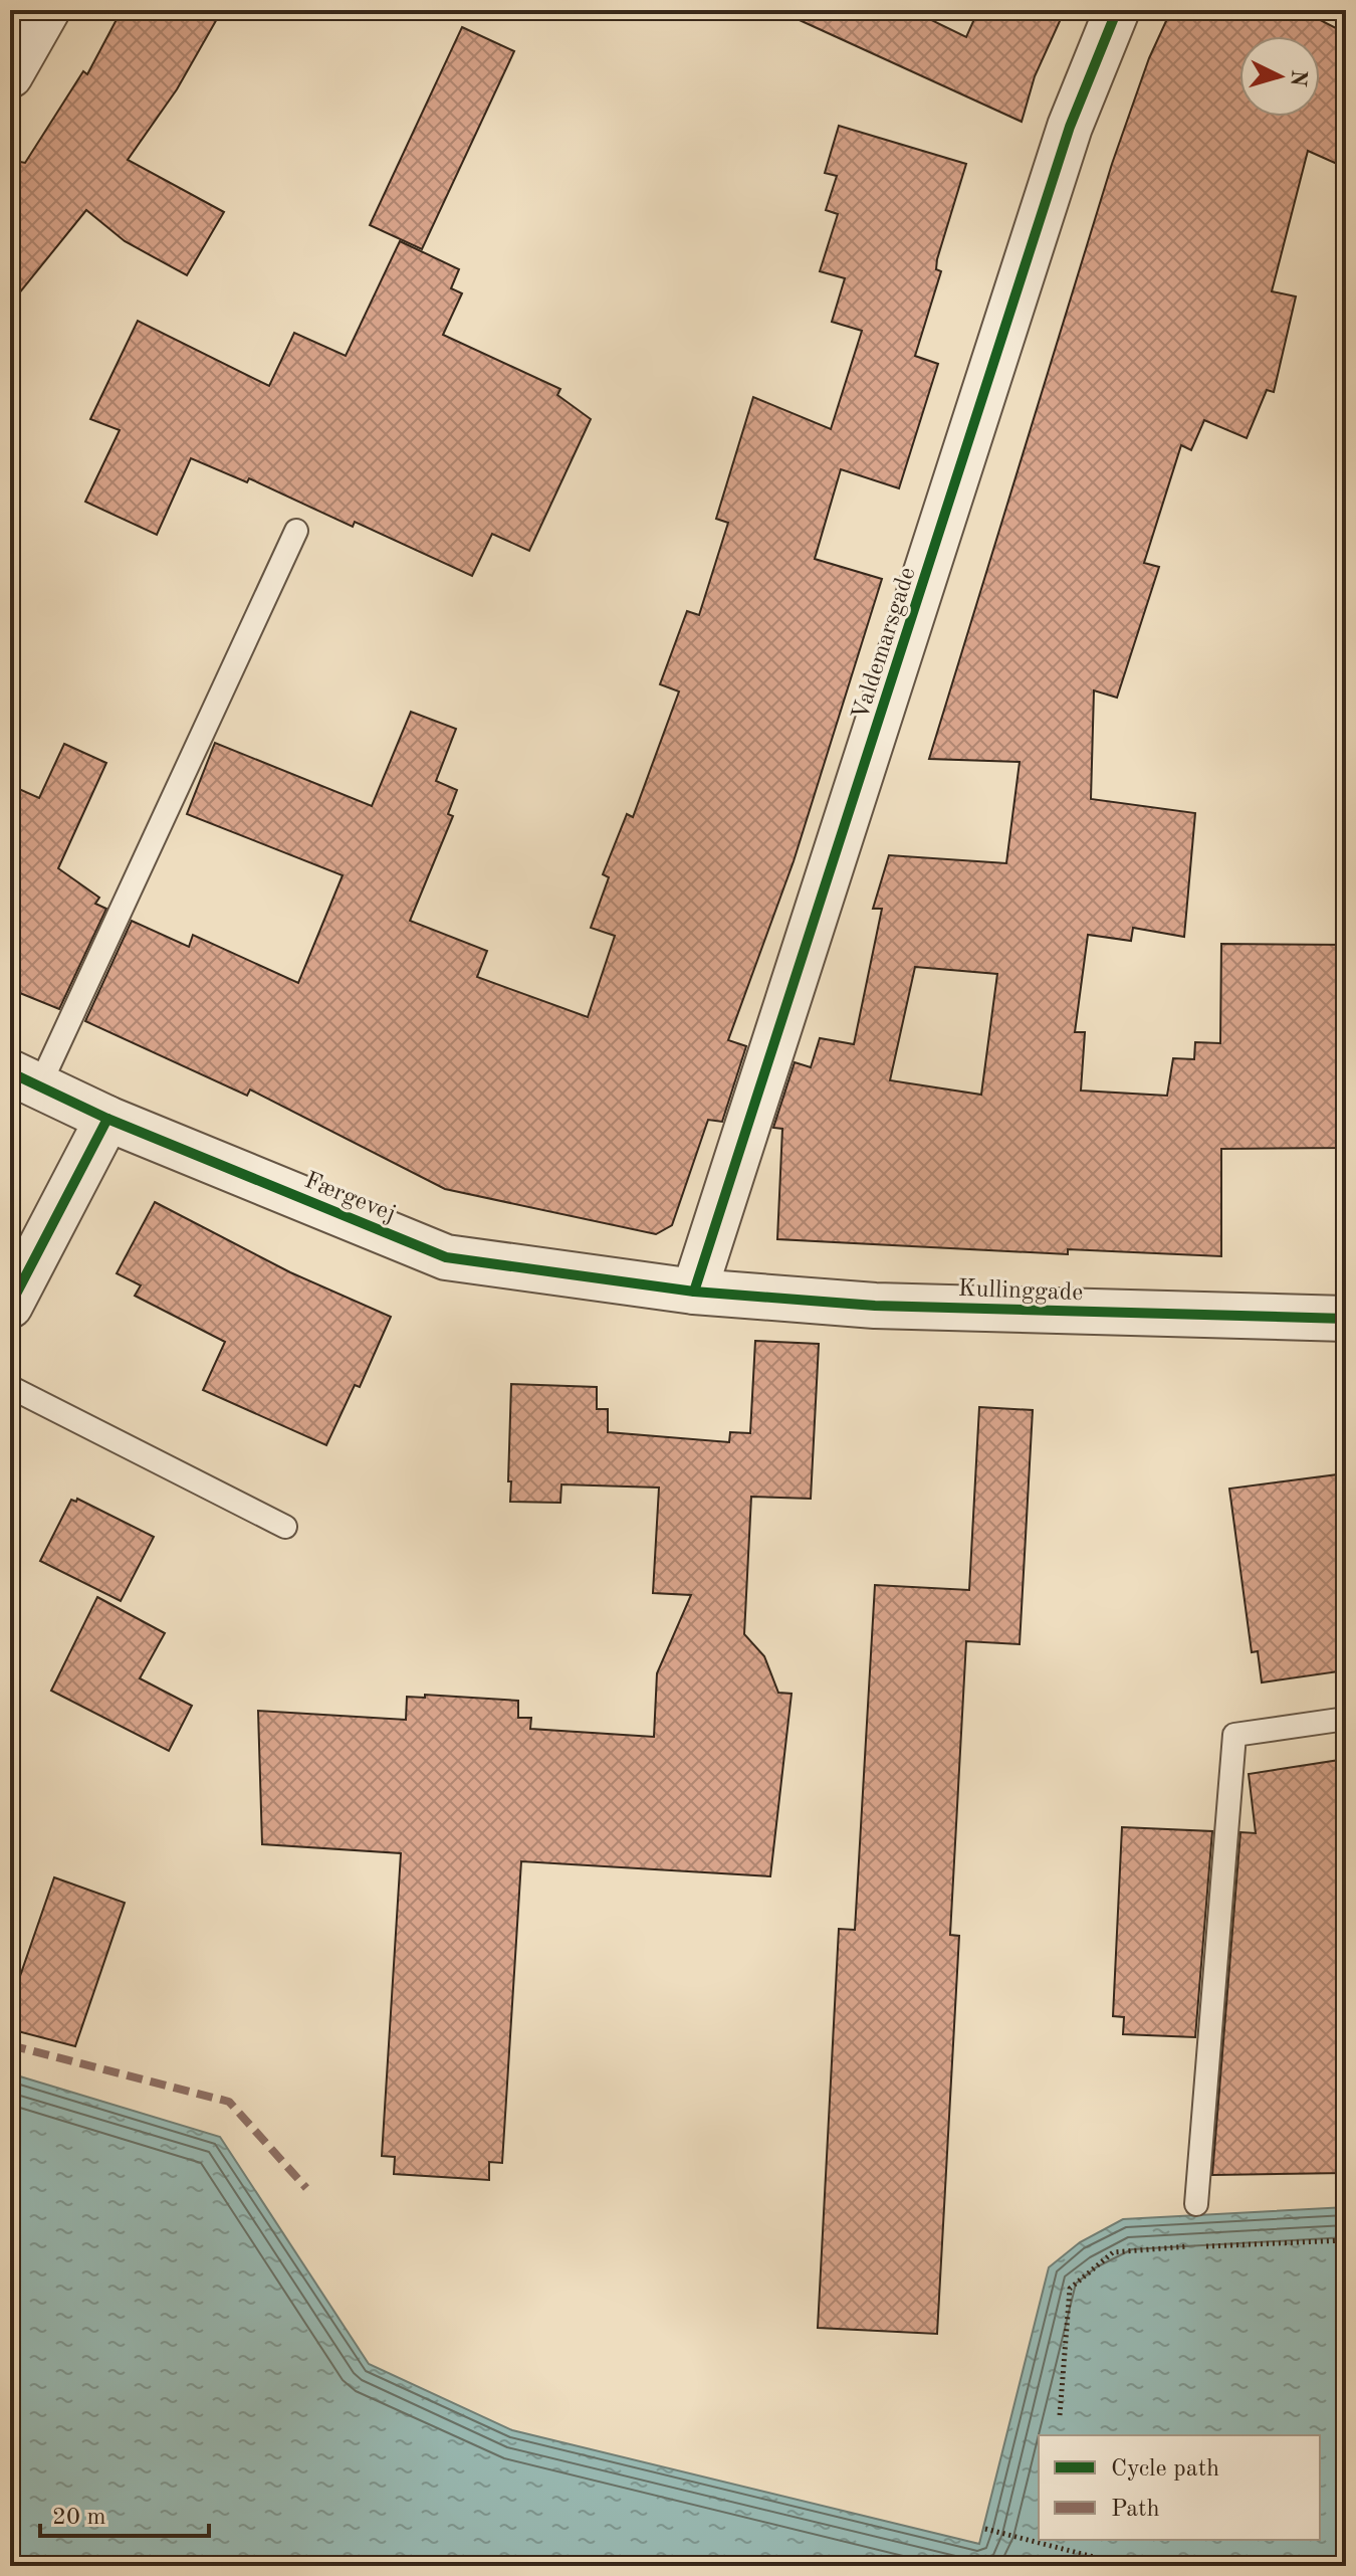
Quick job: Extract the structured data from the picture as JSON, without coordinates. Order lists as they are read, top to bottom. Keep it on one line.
{"streets":{"street":["Valdemarsgade","Færgevej","Kullinggade"]},"crossings":[["Valdemarsgade","Færgevej"],["Valdemarsgade","Kullinggade"],["Færgevej","Kullinggade"]],"legend":["Cycle path","Path"],"scale_bar":"20 m","north":"right"}
